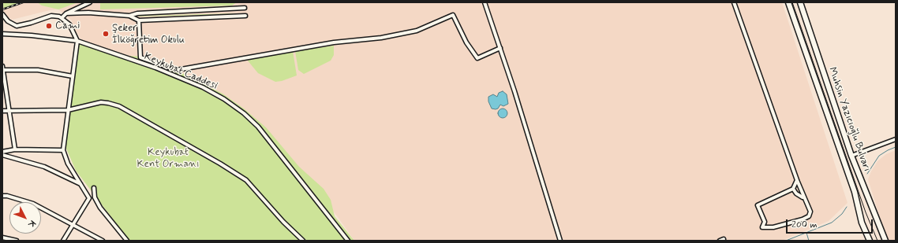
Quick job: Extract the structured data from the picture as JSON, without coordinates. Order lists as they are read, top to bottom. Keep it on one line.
{"streets":{"highway":["Muhsin Yazıcıoğlu Bulvarı"],"street":["Keykubat Caddesi"]},"parks":["Keykubat Kent Ormanı"],"places":["Cami","Şeker İlköğretim Okulu"],"scale_bar":"200 m","north":"bottom right"}
